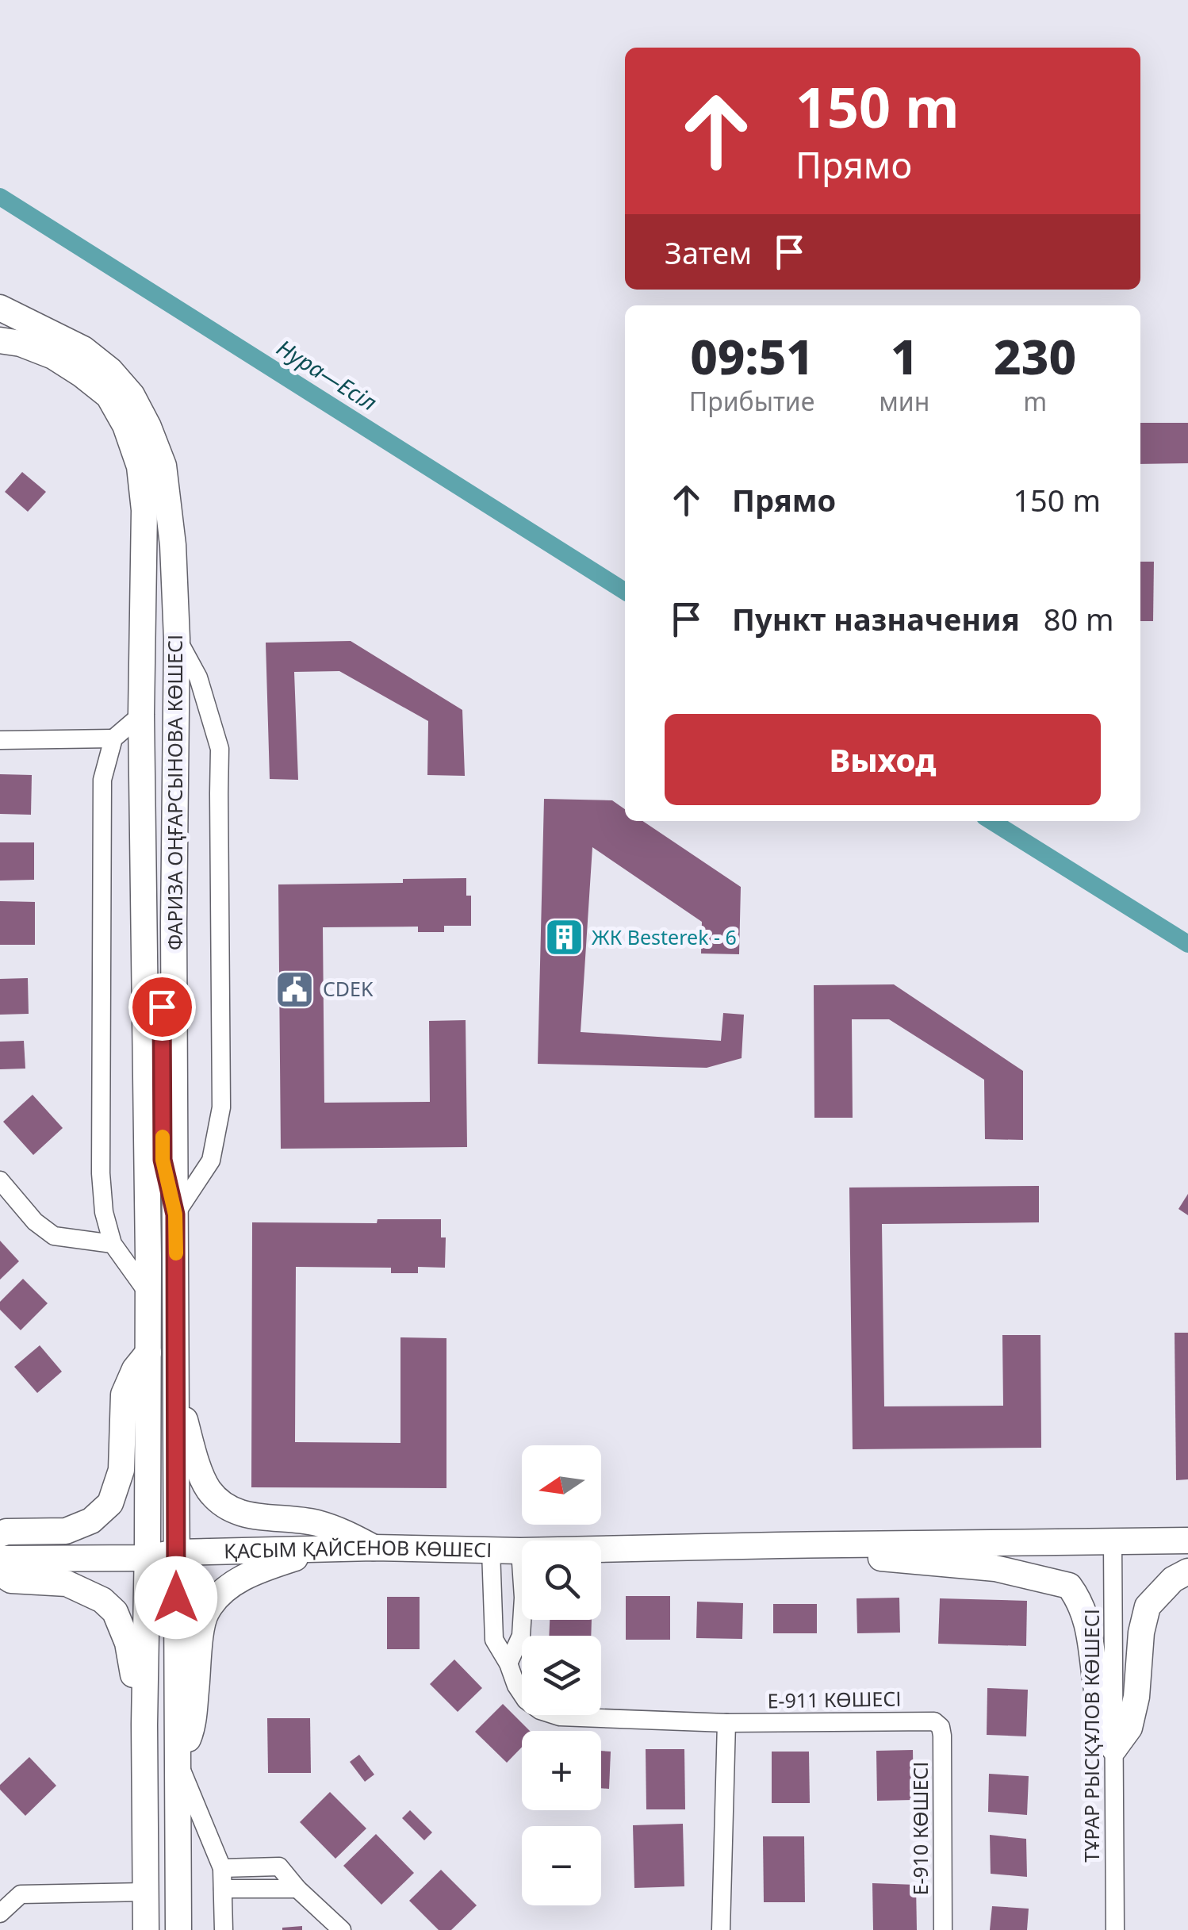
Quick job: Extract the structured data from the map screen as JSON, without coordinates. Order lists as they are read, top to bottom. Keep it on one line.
{"streets":{"street":["ФАРИЗА ОҢҒАРСЫНОВА КӨШЕСІ","ҚАСЫМ ҚАЙСЕНОВ КӨШЕСІ","Е-911 КӨШЕСІ","ТҰРАР РЫСҚҰЛОВ КӨШЕСІ","Е-910 КӨШЕСІ"]},"crossings":[["ФАРИЗА ОҢҒАРСЫНОВА КӨШЕСІ","ҚАСЫМ ҚАЙСЕНОВ КӨШЕСІ"],["ҚАСЫМ ҚАЙСЕНОВ КӨШЕСІ","Е-911 КӨШЕСІ"],["ҚАСЫМ ҚАЙСЕНОВ КӨШЕСІ","ТҰРАР РЫСҚҰЛОВ КӨШЕСІ"],["Е-911 КӨШЕСІ","Е-910 КӨШЕСІ"]],"water":["Нура—Есіл"],"places":{"building":["ЖК Besterek - 6"],"public building":["CDEK"]},"north":"left","page":{"turn":["150 m","Прямо"],"then":"Затем","eta":["09:51","Прибытие","1","мин","230","m"],"list":[{"name":"Прямо","value":"150 m"},{"name":"Пункт назначения","value":"80 m"}],"buttons":"Выход","map_buttons":["+","−"]}}
